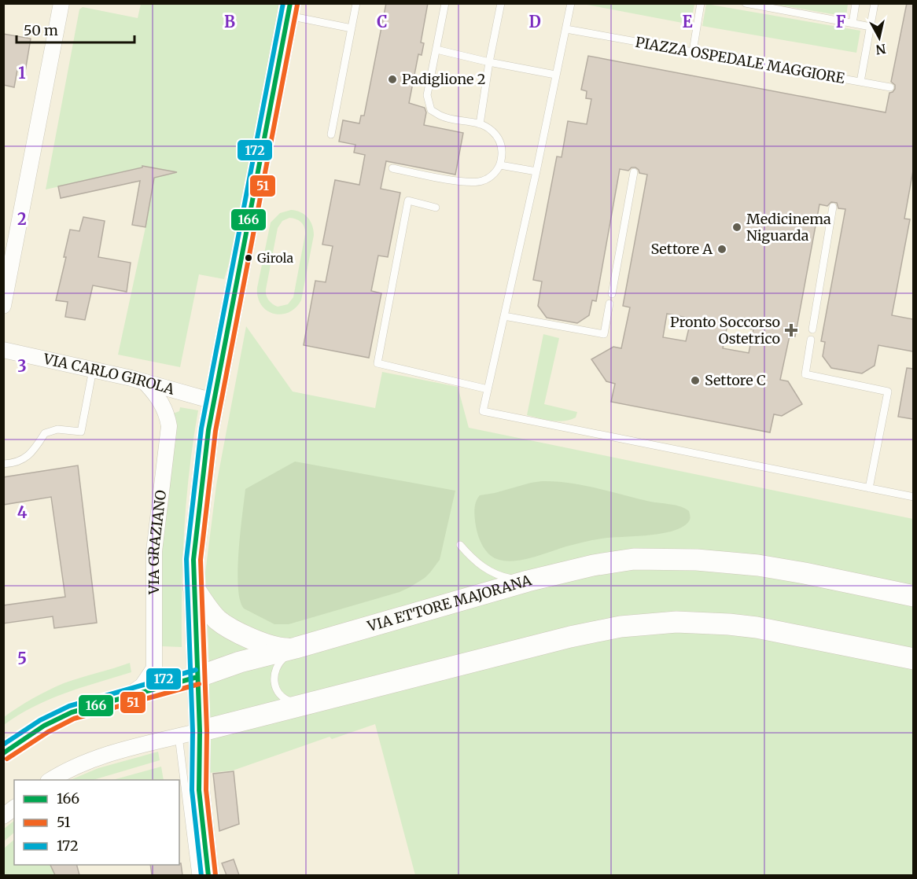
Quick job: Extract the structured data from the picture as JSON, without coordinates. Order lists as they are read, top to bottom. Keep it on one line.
{"streets":{"street":["VIA CARLO GIROLA","VIA GRAZIANO","VIA ETTORE MAJORANA"],"lane":["PIAZZA OSPEDALE MAGGIORE"]},"crossings":[["VIA CARLO GIROLA","VIA GRAZIANO"],["VIA GRAZIANO","VIA ETTORE MAJORANA"]],"places":{"other":["Padiglione 2","Medicinema Niguarda","Settore A","Girola","Settore C"],"health":["Pronto Soccorso Ostetrico"]},"lines":["transit line 166","transit line 172","transit line 51"],"legend":["166","51","172"],"scale_bar":"50 m","north":"bottom","grid":{"columns":["B","C","D","E","F"],"rows":["1","2","3","4","5"]}}
